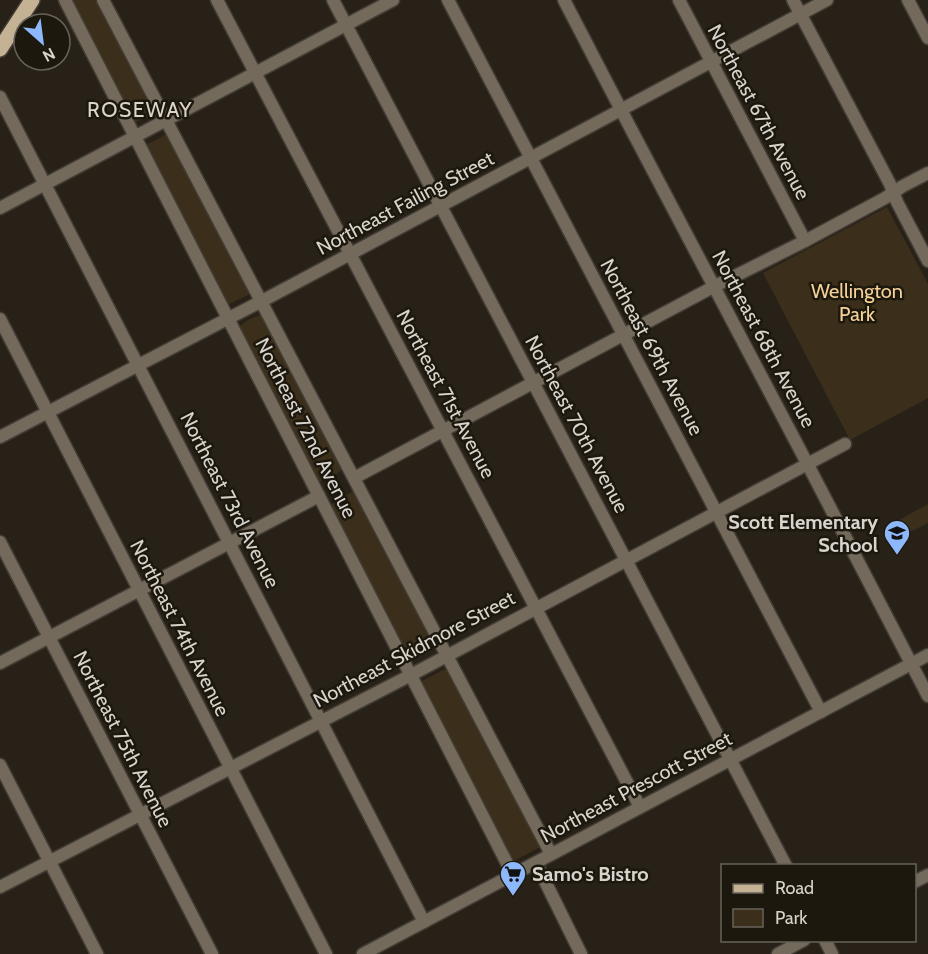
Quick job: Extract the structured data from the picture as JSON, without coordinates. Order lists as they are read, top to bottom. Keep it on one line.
{"streets":{"street":["Northeast 67th Avenue","Northeast Failing Street","Northeast 68th Avenue","Northeast 69th Avenue","Northeast 71st Avenue","Northeast 70th Avenue","Northeast 72nd Avenue","Northeast 73rd Avenue","Northeast 74th Avenue","Northeast Skidmore Street","Northeast 75th Avenue","Northeast Prescott Street"]},"crossings":[["Northeast 67th Avenue","Northeast Failing Street"],["Northeast Failing Street","Northeast 68th Avenue"],["Northeast Failing Street","Northeast 69th Avenue"],["Northeast Failing Street","Northeast 71st Avenue"],["Northeast Failing Street","Northeast 70th Avenue"],["Northeast Failing Street","Northeast 72nd Avenue"],["Northeast Failing Street","Northeast 73rd Avenue"],["Northeast Failing Street","Northeast 74th Avenue"],["Northeast 68th Avenue","Northeast Skidmore Street"],["Northeast 68th Avenue","Northeast Prescott Street"],["Northeast 69th Avenue","Northeast Skidmore Street"],["Northeast 69th Avenue","Northeast Prescott Street"],["Northeast 71st Avenue","Northeast Skidmore Street"],["Northeast 71st Avenue","Northeast Prescott Street"],["Northeast 70th Avenue","Northeast Skidmore Street"],["Northeast 70th Avenue","Northeast Prescott Street"],["Northeast 72nd Avenue","Northeast Skidmore Street"],["Northeast 72nd Avenue","Northeast Prescott Street"],["Northeast 73rd Avenue","Northeast Skidmore Street"],["Northeast 73rd Avenue","Northeast Prescott Street"],["Northeast 74th Avenue","Northeast Skidmore Street"],["Northeast Skidmore Street","Northeast 75th Avenue"]],"districts":["ROSEWAY"],"parks":["Wellington Park"],"places":{"school or university":["Scott Elementary School"],"supermarket":["Samo's Bistro"]},"legend":["Road","Park"],"north":"bottom right"}
